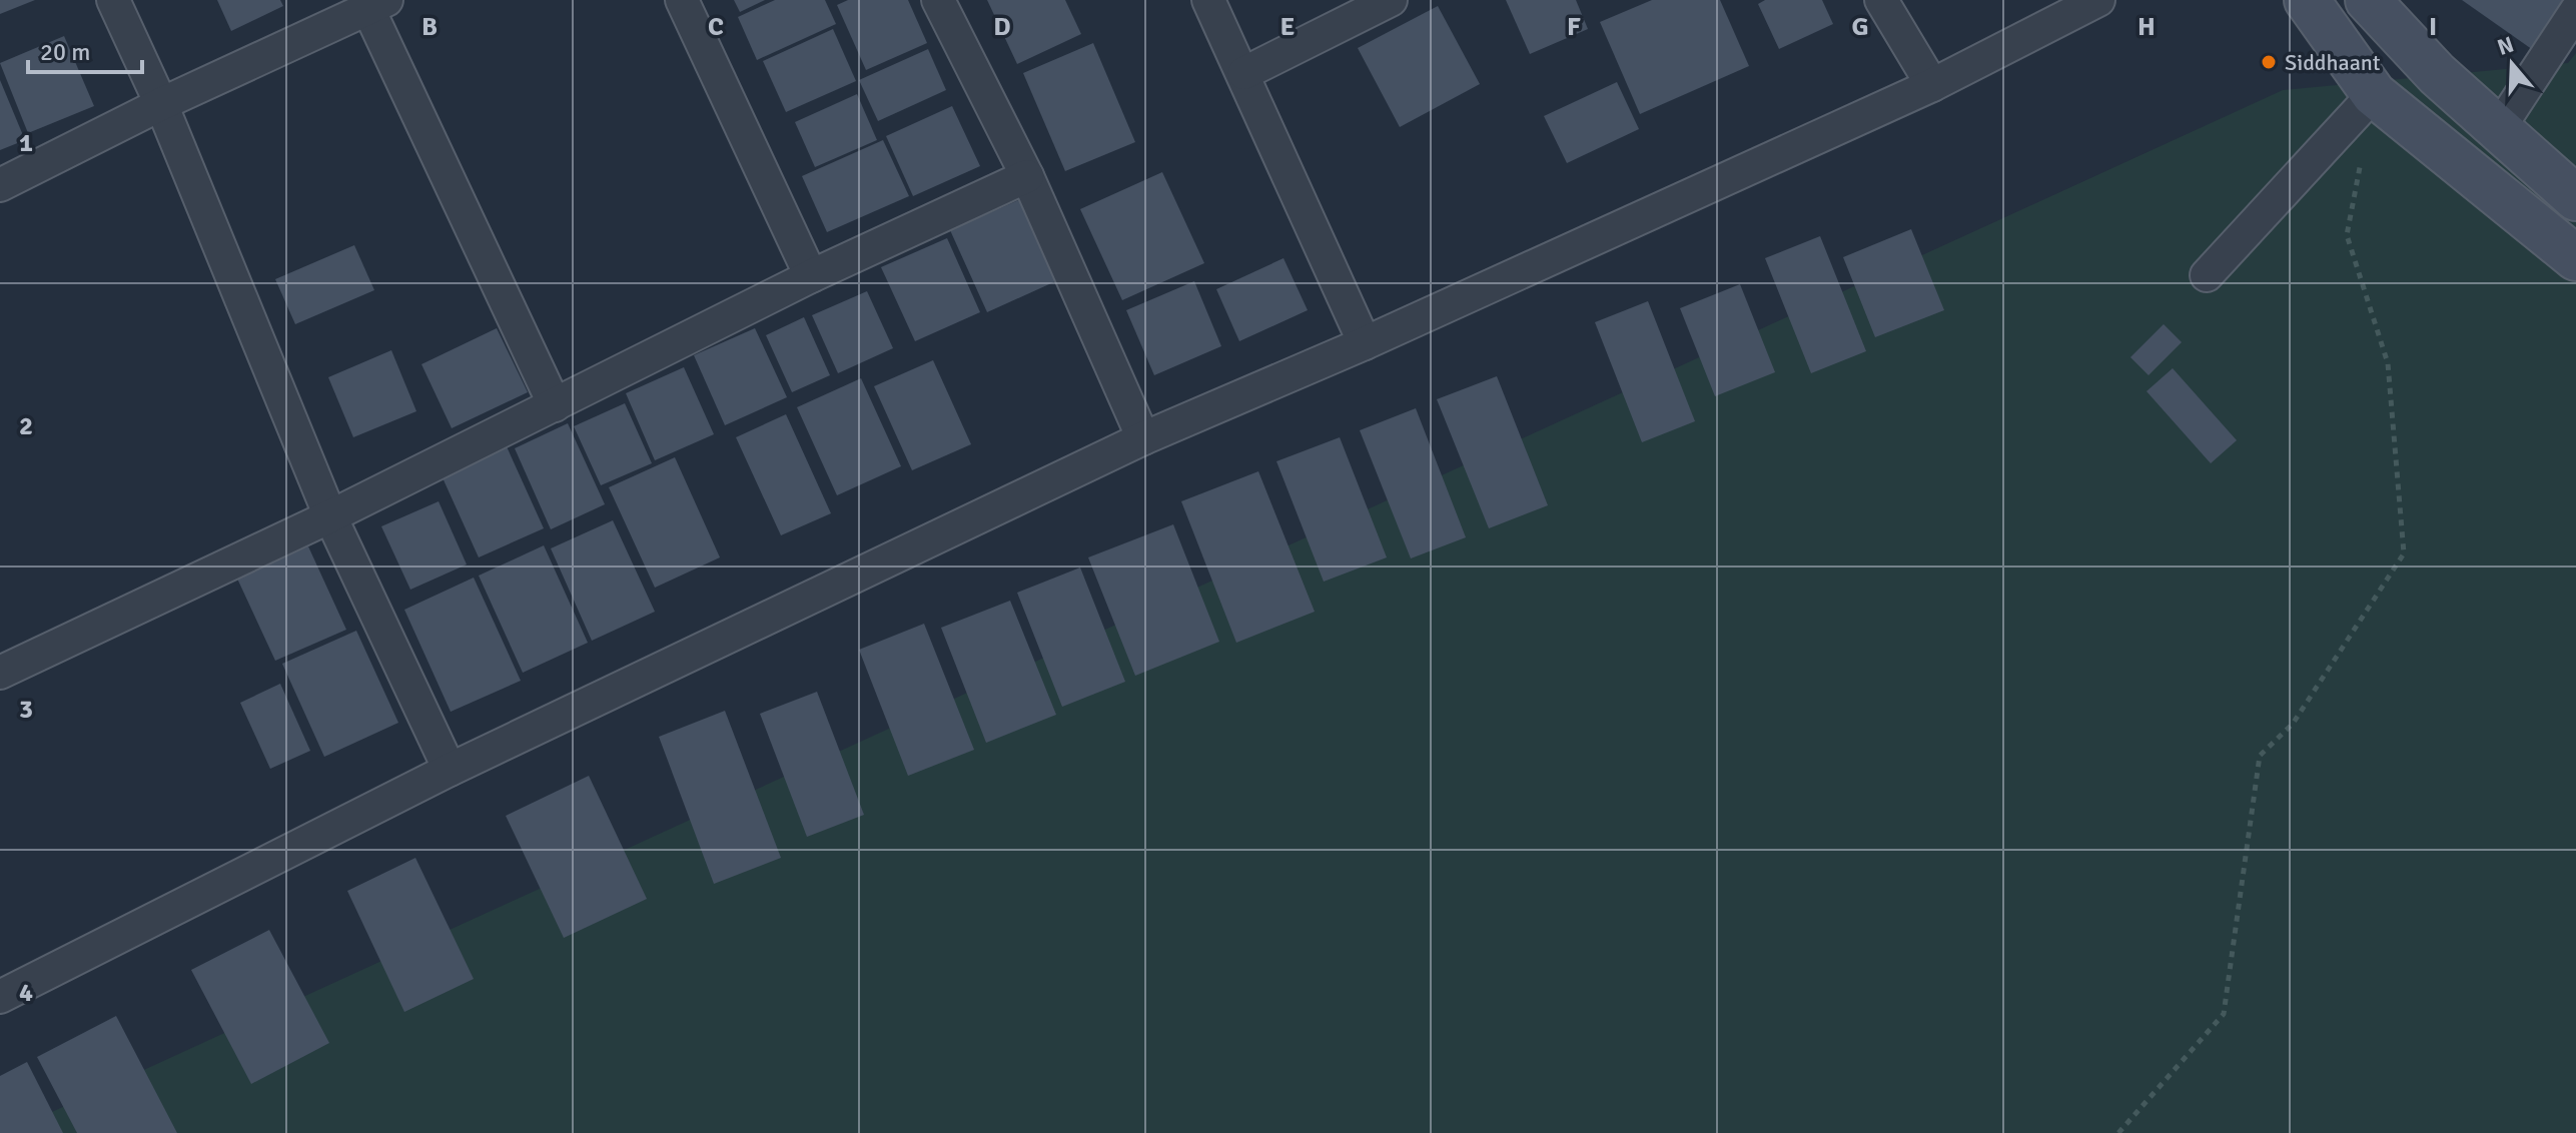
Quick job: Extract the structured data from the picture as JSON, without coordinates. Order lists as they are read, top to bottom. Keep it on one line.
{"places":["Siddhaant"],"scale_bar":"20 m","north":"top","grid":{"columns":["B","C","D","E","F","G","H","I"],"rows":["1","2","3","4"]}}
